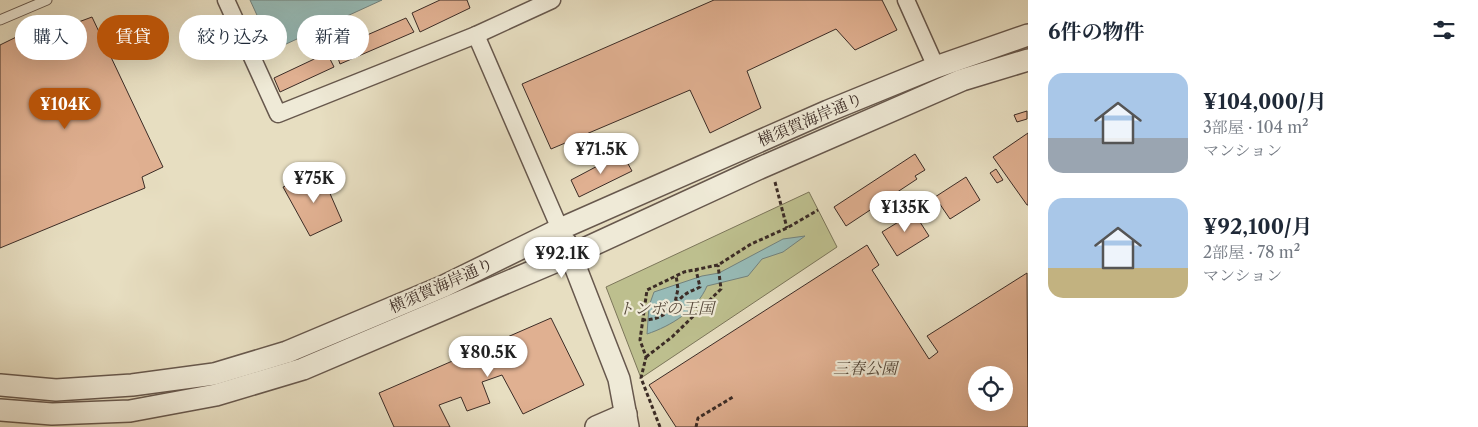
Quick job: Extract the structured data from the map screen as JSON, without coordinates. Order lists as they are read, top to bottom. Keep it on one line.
{"streets":{"street":["横須賀海岸通り"]},"parks":["トンボの王国","三春公園"],"page":{"heading":"6件の物件","chip":["購入","賃貸","絞り込み","新着"],"list":[{"name":"¥104,000/月","note":"3部屋 · 104 m² · マンション"},{"name":"¥92,100/月","note":"2部屋 · 78 m² · マンション"}],"price":["¥104K","¥71.5K","¥75K","¥135K","¥92.1K","¥80.5K"]}}
